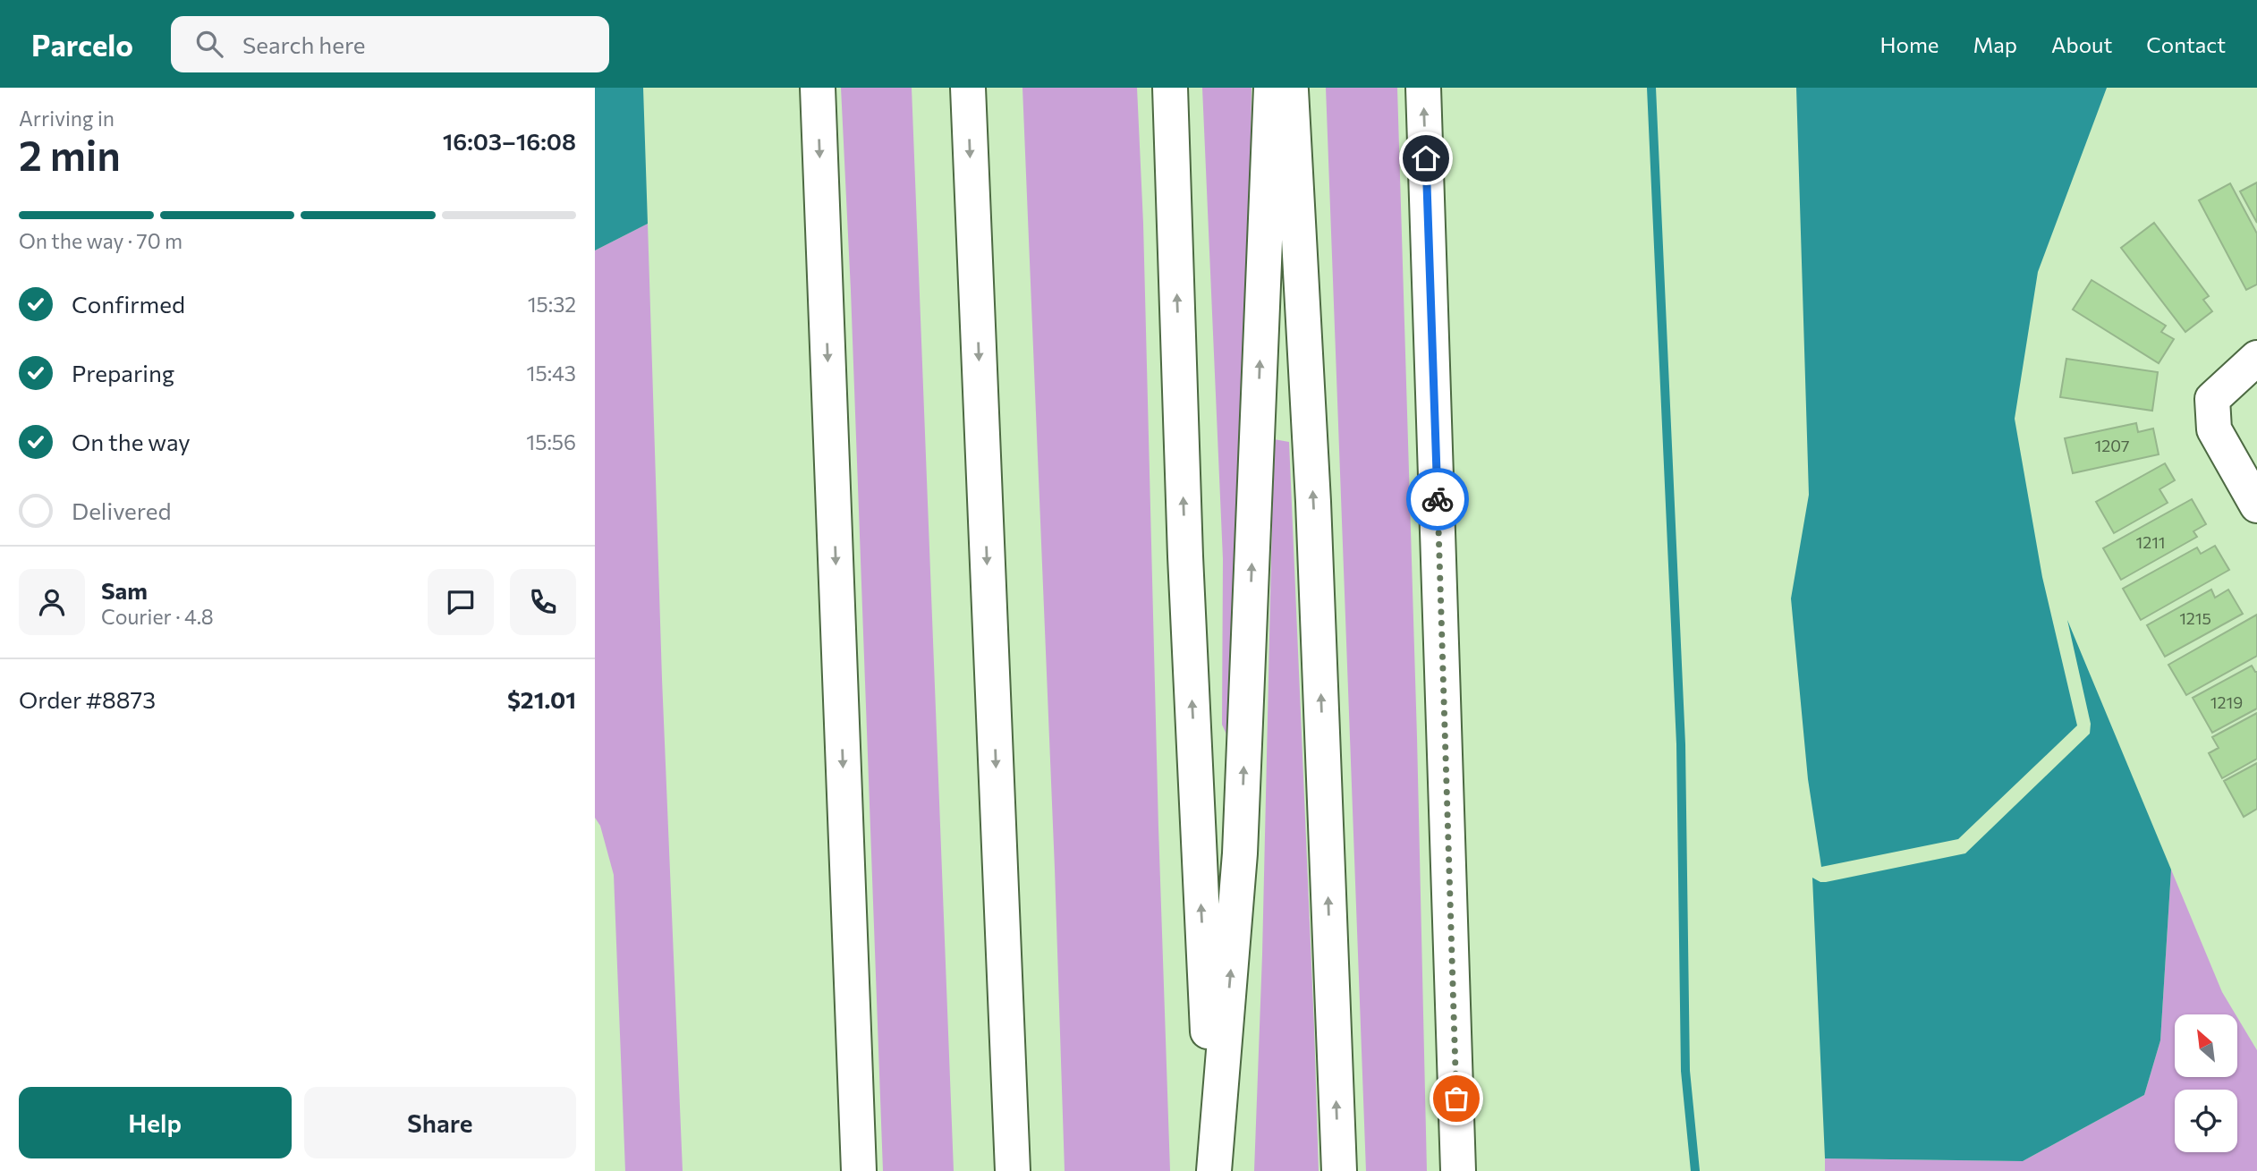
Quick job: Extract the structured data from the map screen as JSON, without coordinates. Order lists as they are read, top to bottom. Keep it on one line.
{"house_numbers":["1207","1211","1215","1219"],"north":"top left","page":{"header":"Parcelo","search":"Search here","nav":["Home","Map","About","Contact"],"heading":["2 min","Arriving in","16:03–16:08"],"panel":["Sam","Courier · 4.8","Order #8873","$21.01"],"bar":"On the way · 70 m","list":[["Confirmed","15:32"],["Preparing","15:43"],["On the way","15:56"],"Delivered"],"buttons":["Help","Share"]}}
